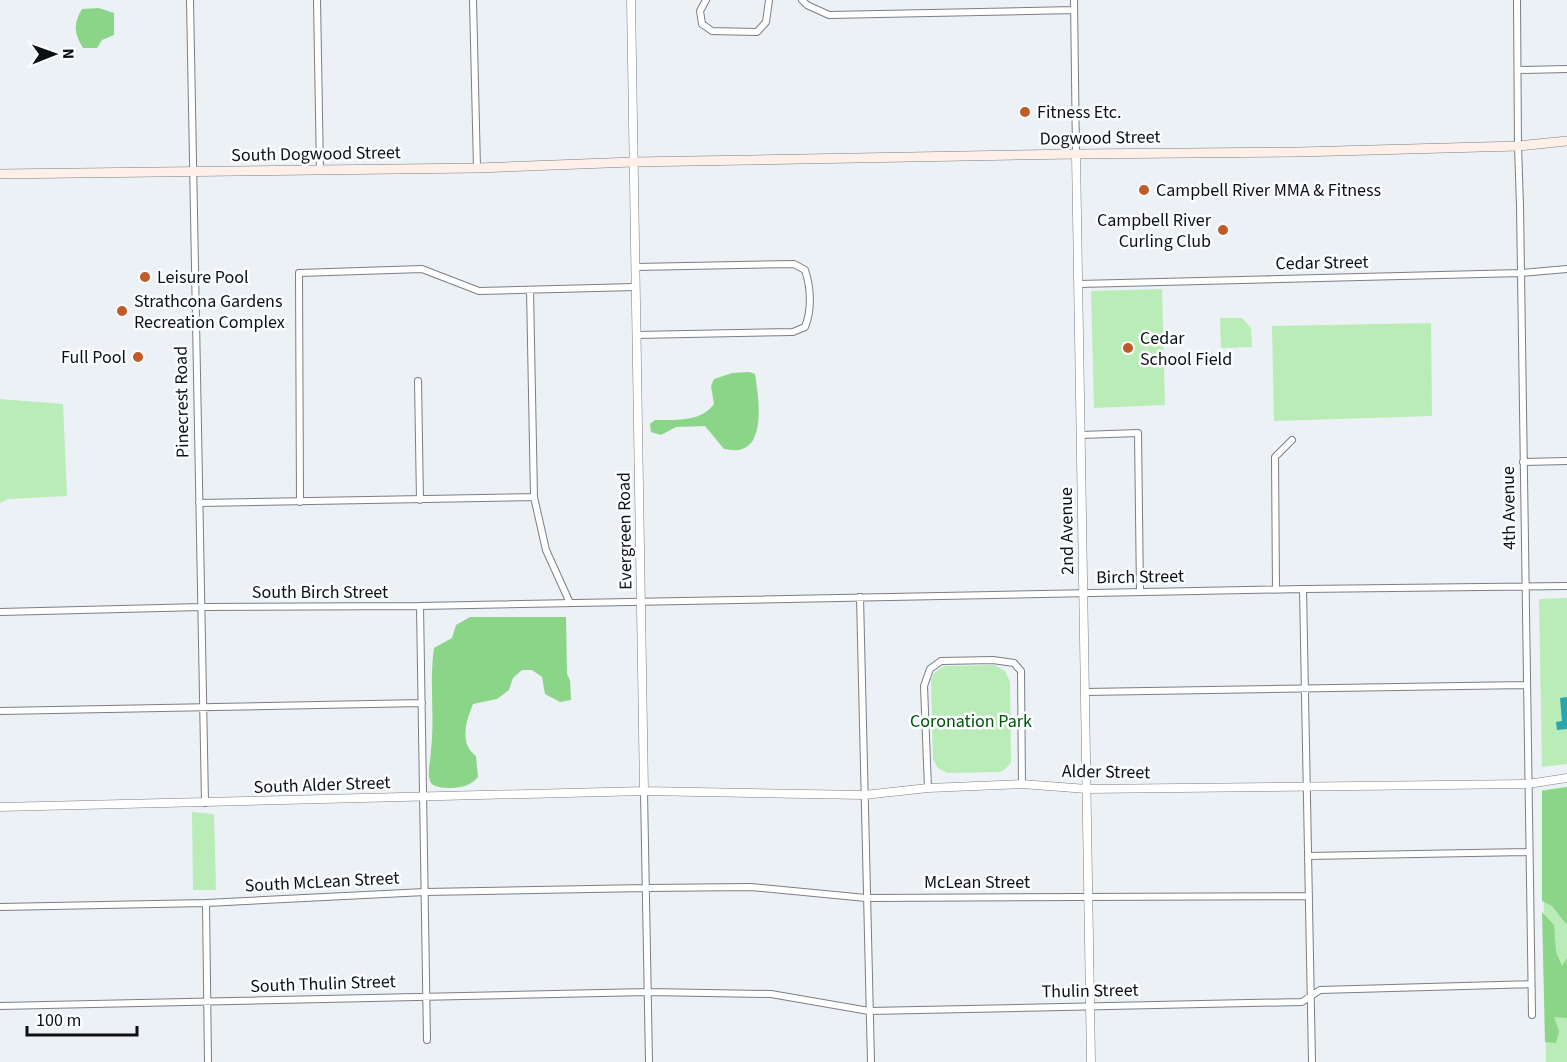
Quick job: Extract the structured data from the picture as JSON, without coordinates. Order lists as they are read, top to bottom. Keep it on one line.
{"streets":{"main road":["Dogwood Street","South Dogwood Street"],"street":["Cedar Street","Pinecrest Road","4th Avenue","Evergreen Road","2nd Avenue","Birch Street","South Birch Street","Alder Street","South Alder Street","South McLean Street","McLean Street","South Thulin Street","Thulin Street"]},"crossings":[["Dogwood Street","South Dogwood Street"],["Dogwood Street","4th Avenue"],["Dogwood Street","Evergreen Road"],["Dogwood Street","2nd Avenue"],["South Dogwood Street","Pinecrest Road"],["South Dogwood Street","Evergreen Road"],["Cedar Street","4th Avenue"],["Cedar Street","2nd Avenue"],["Pinecrest Road","South Birch Street"],["Pinecrest Road","South Alder Street"],["4th Avenue","Birch Street"],["4th Avenue","Alder Street"],["4th Avenue","Thulin Street"],["Evergreen Road","Birch Street"],["Evergreen Road","South Birch Street"],["Evergreen Road","Alder Street"],["Evergreen Road","South Alder Street"],["Evergreen Road","South McLean Street"],["Evergreen Road","McLean Street"],["Evergreen Road","South Thulin Street"],["Evergreen Road","Thulin Street"],["2nd Avenue","Birch Street"],["2nd Avenue","Alder Street"],["2nd Avenue","McLean Street"],["2nd Avenue","Thulin Street"],["Birch Street","South Birch Street"],["Alder Street","South Alder Street"],["South McLean Street","McLean Street"],["South Thulin Street","Thulin Street"]],"parks":["Coronation Park"],"places":["Fitness Etc.","Campbell River MMA & Fitness","Campbell River Curling Club","Leisure Pool","Strathcona Gardens Recreation Complex","Cedar School Field","Full Pool"],"scale_bar":"100 m","north":"right"}
